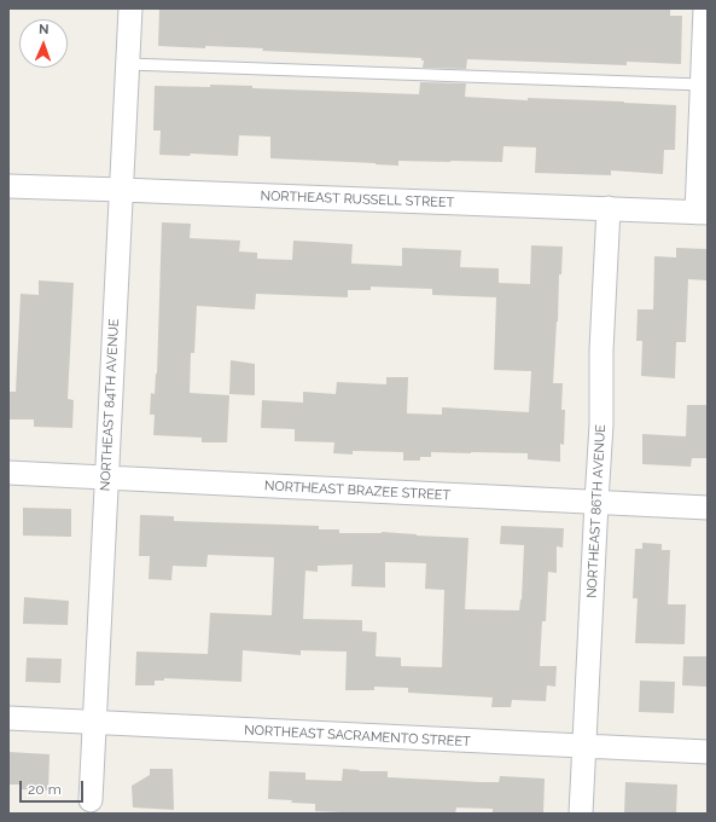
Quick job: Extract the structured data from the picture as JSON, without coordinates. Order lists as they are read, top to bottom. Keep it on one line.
{"streets":{"street":["NORTHEAST RUSSELL STREET","NORTHEAST 84TH AVENUE","NORTHEAST BRAZEE STREET","NORTHEAST 86TH AVENUE","NORTHEAST SACRAMENTO STREET"]},"crossings":[["NORTHEAST RUSSELL STREET","NORTHEAST 84TH AVENUE"],["NORTHEAST RUSSELL STREET","NORTHEAST 86TH AVENUE"],["NORTHEAST 84TH AVENUE","NORTHEAST BRAZEE STREET"],["NORTHEAST 84TH AVENUE","NORTHEAST SACRAMENTO STREET"],["NORTHEAST BRAZEE STREET","NORTHEAST 86TH AVENUE"],["NORTHEAST 86TH AVENUE","NORTHEAST SACRAMENTO STREET"]],"scale_bar":"20 m","north":"top"}
